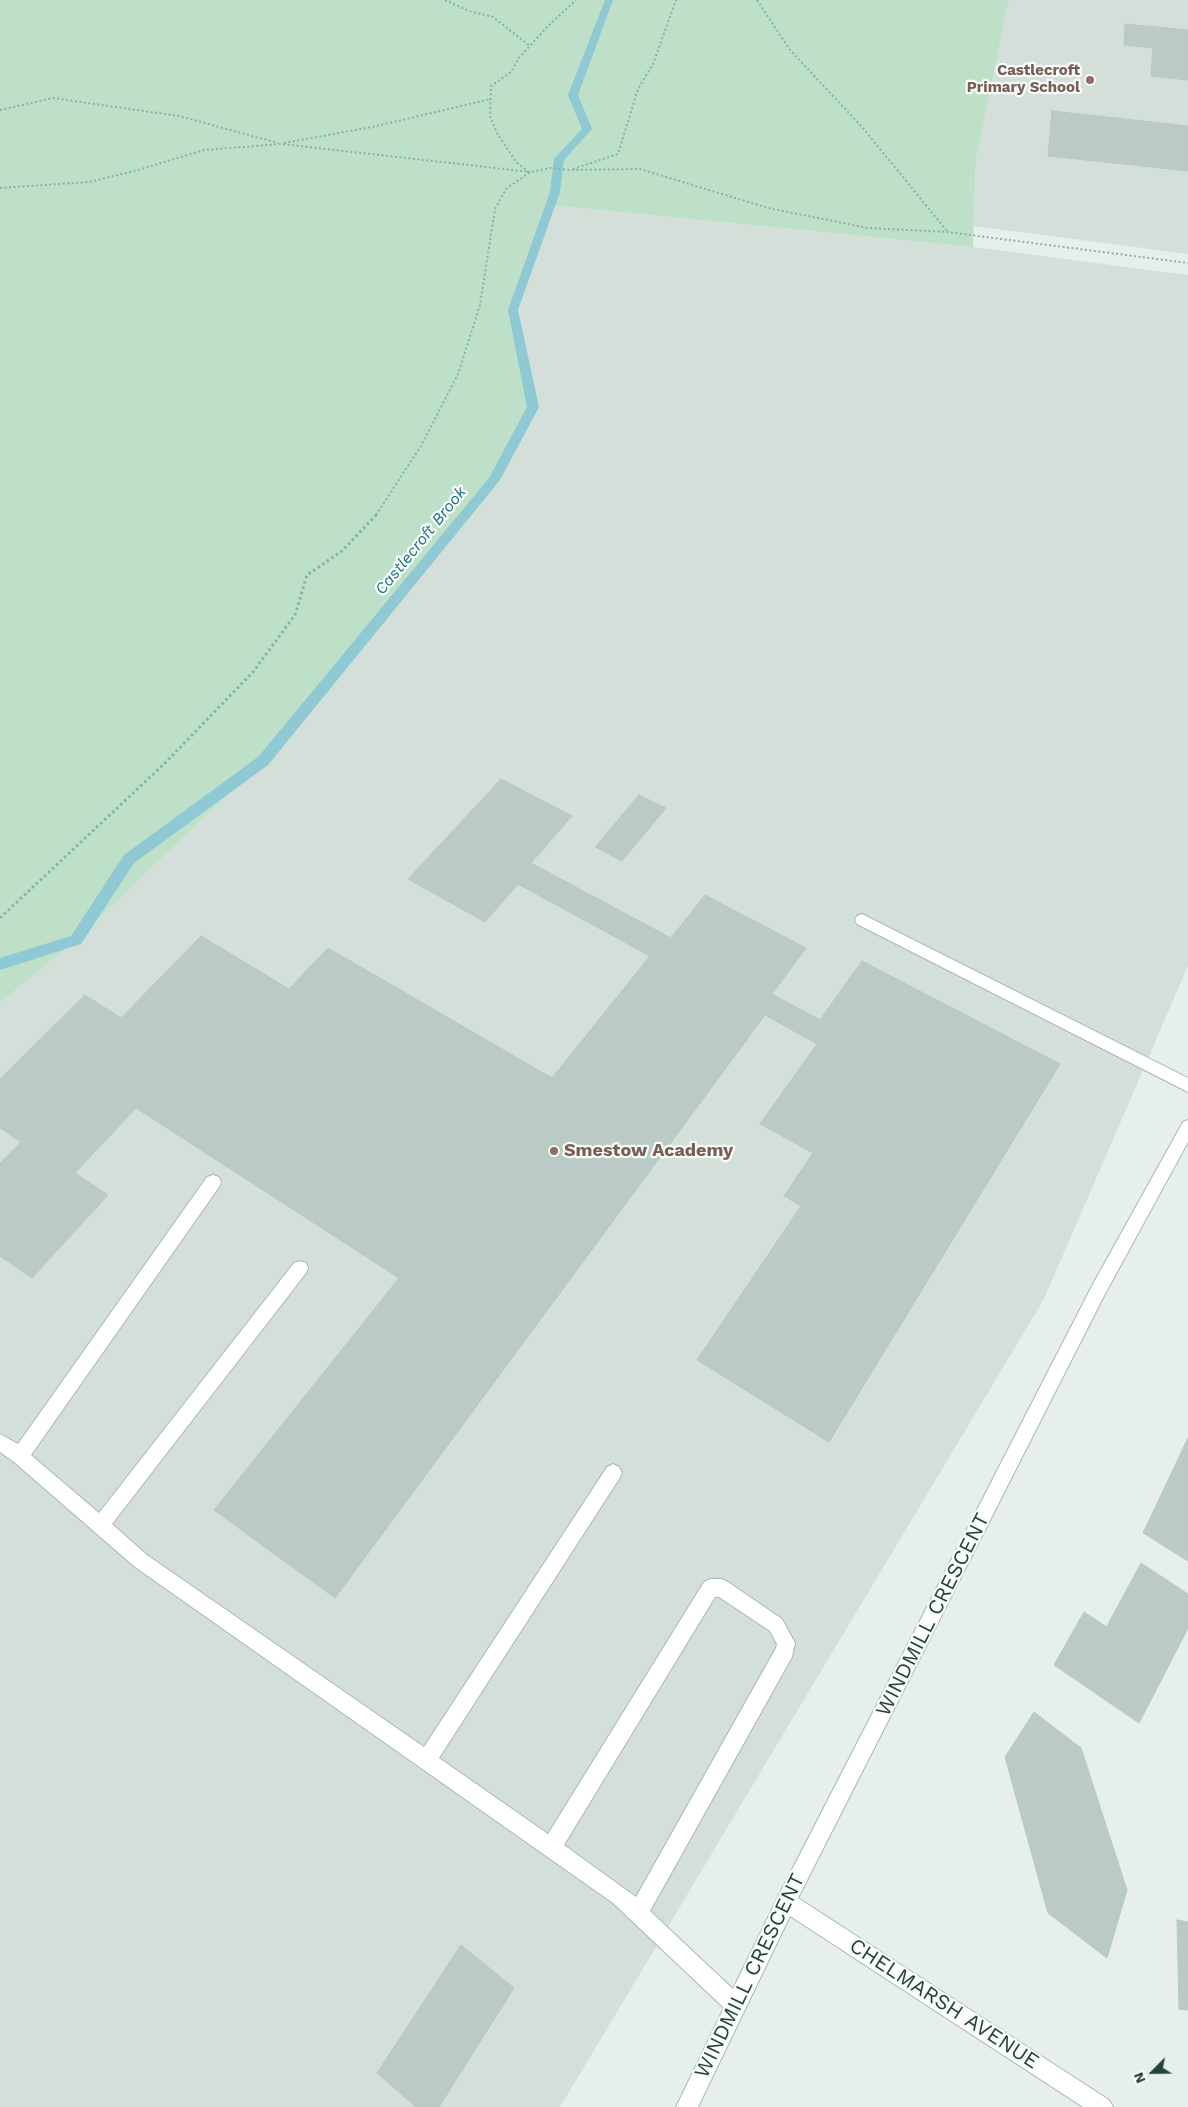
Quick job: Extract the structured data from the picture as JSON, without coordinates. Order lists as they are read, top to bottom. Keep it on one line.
{"streets":{"street":["WINDMILL CRESCENT","CHELMARSH AVENUE"]},"crossings":[["WINDMILL CRESCENT","CHELMARSH AVENUE"]],"water":["Castlecroft Brook"],"places":["Castlecroft Primary School","Smestow Academy"],"north":"bottom left"}
